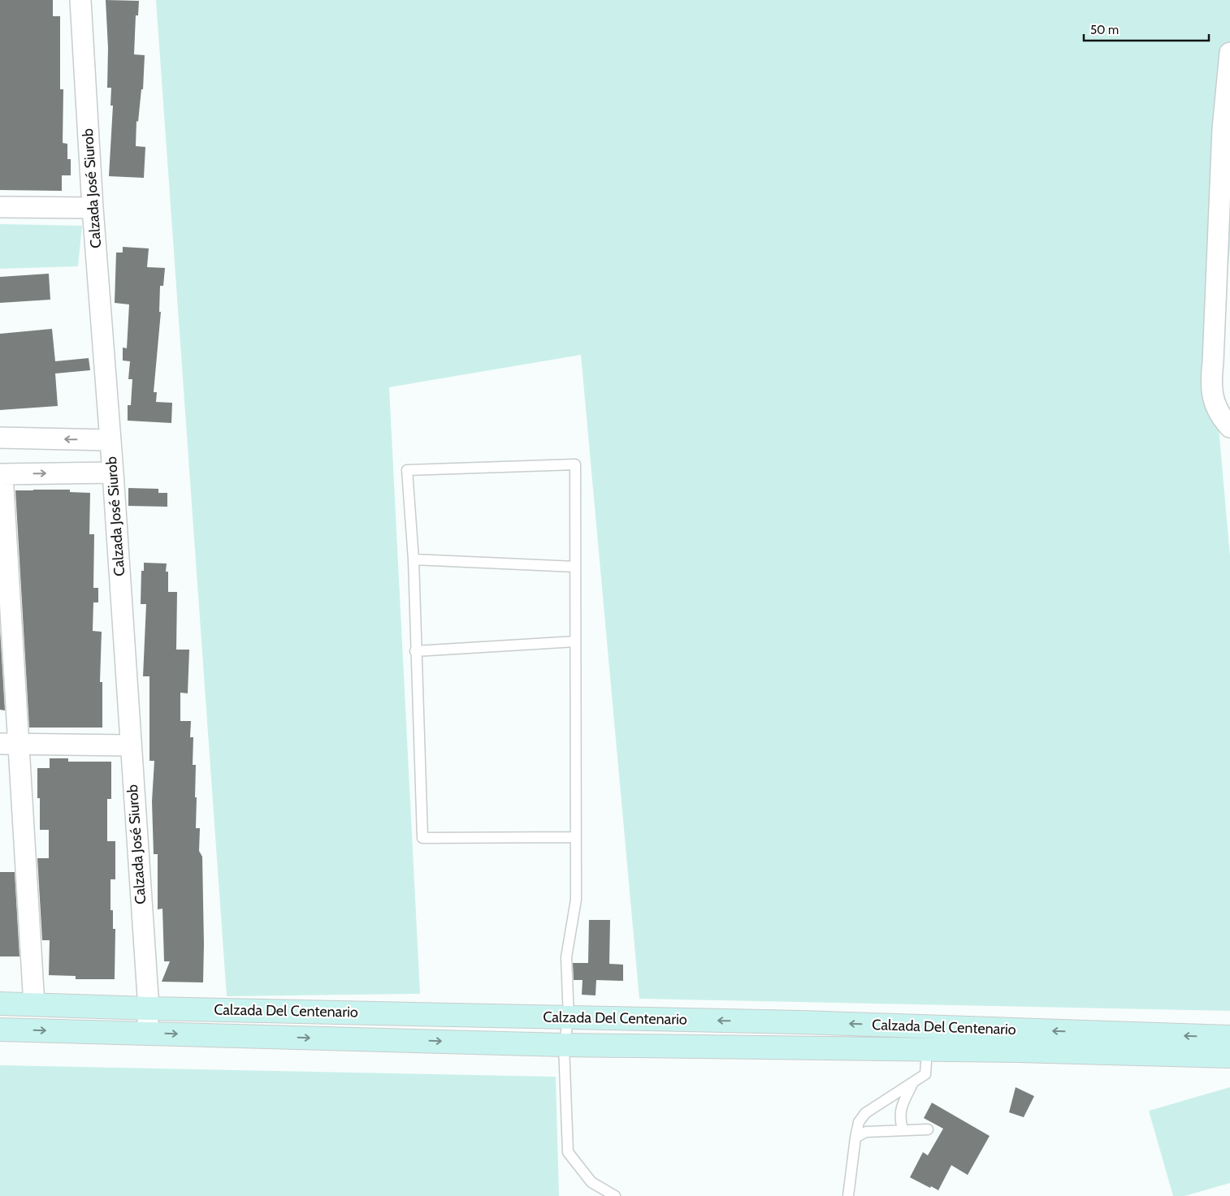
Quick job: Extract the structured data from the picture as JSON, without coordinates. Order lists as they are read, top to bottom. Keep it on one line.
{"streets":{"main road":["Calzada Del Centenario"],"street":["Calzada José Siurob"]},"crossings":[["Calzada José Siurob","Calzada Del Centenario"]],"scale_bar":"50 m"}
